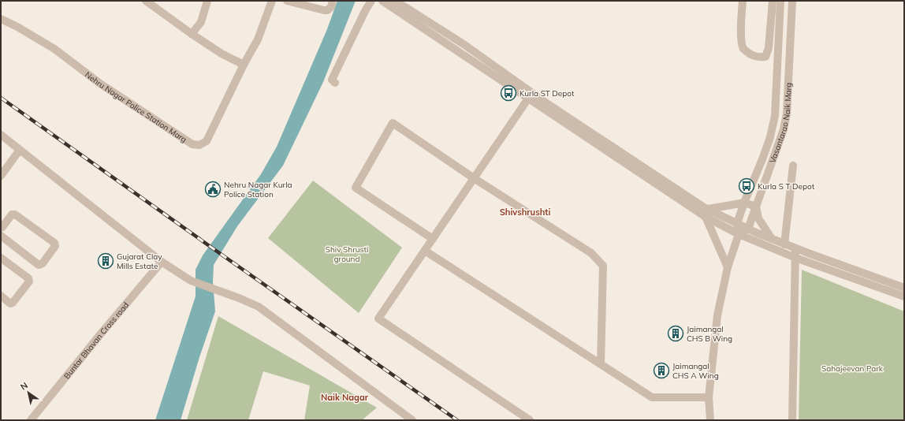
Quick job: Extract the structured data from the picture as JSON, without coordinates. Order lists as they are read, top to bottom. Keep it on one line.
{"streets":{"street":["Nehru Nagar Police Station Marg","Vasantarao Naik Marg","Buntar Bhavan Cross road"]},"districts":["Shivshrushti","Naik Nagar"],"parks":["Shiv Shrusti ground","Sahajeevan Park"],"places":{"bus stop":["Kurla ST Depot","Kurla S T Depot"],"public building":["Nehru Nagar Kurla Police Station"],"building":["Gujarat Clay Mills Estate","Jaimangal CHS B Wing","Jaimangal CHS A Wing"]},"north":"top left"}
